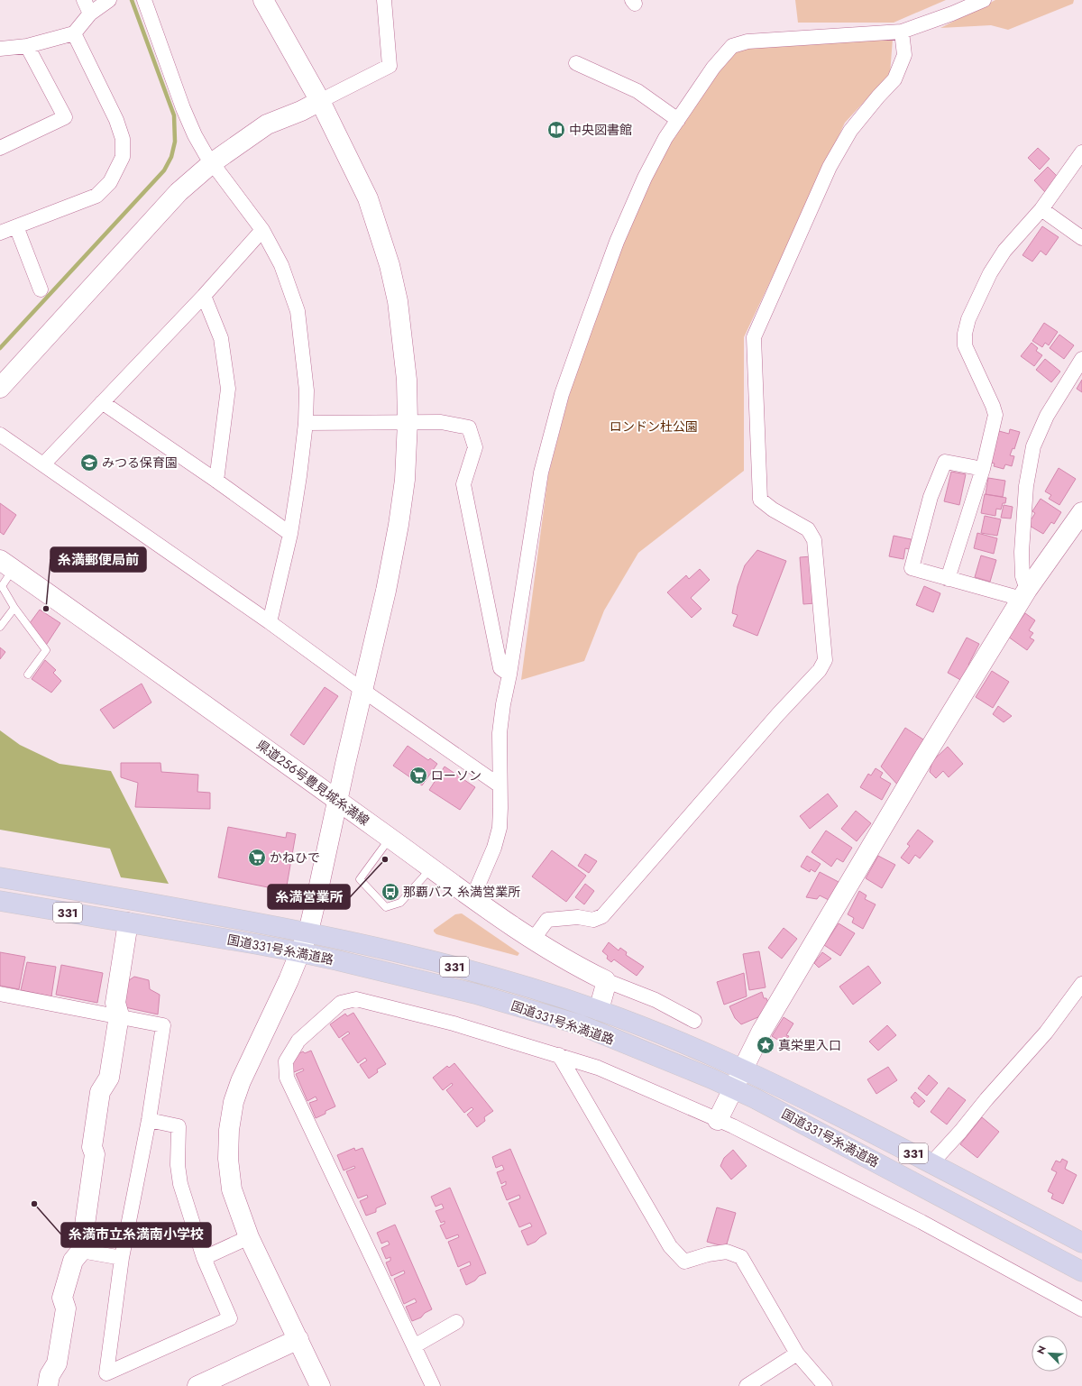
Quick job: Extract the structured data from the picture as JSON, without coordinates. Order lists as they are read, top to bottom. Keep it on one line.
{"streets":{"highway":["331","国道331号糸満道路"],"street":["県道256号豊見城糸満線"]},"parks":["ロンドン杜公園"],"places":{"library":["中央図書館"],"school or university":["みつる保育園"],"other":["糸満郵便局前","糸満営業所","糸満市立糸満南小学校"],"supermarket":["ローソン","かねひで"],"bus stop":["那覇バス 糸満営業所"],"place":["真栄里入口"]},"north":"top left"}
